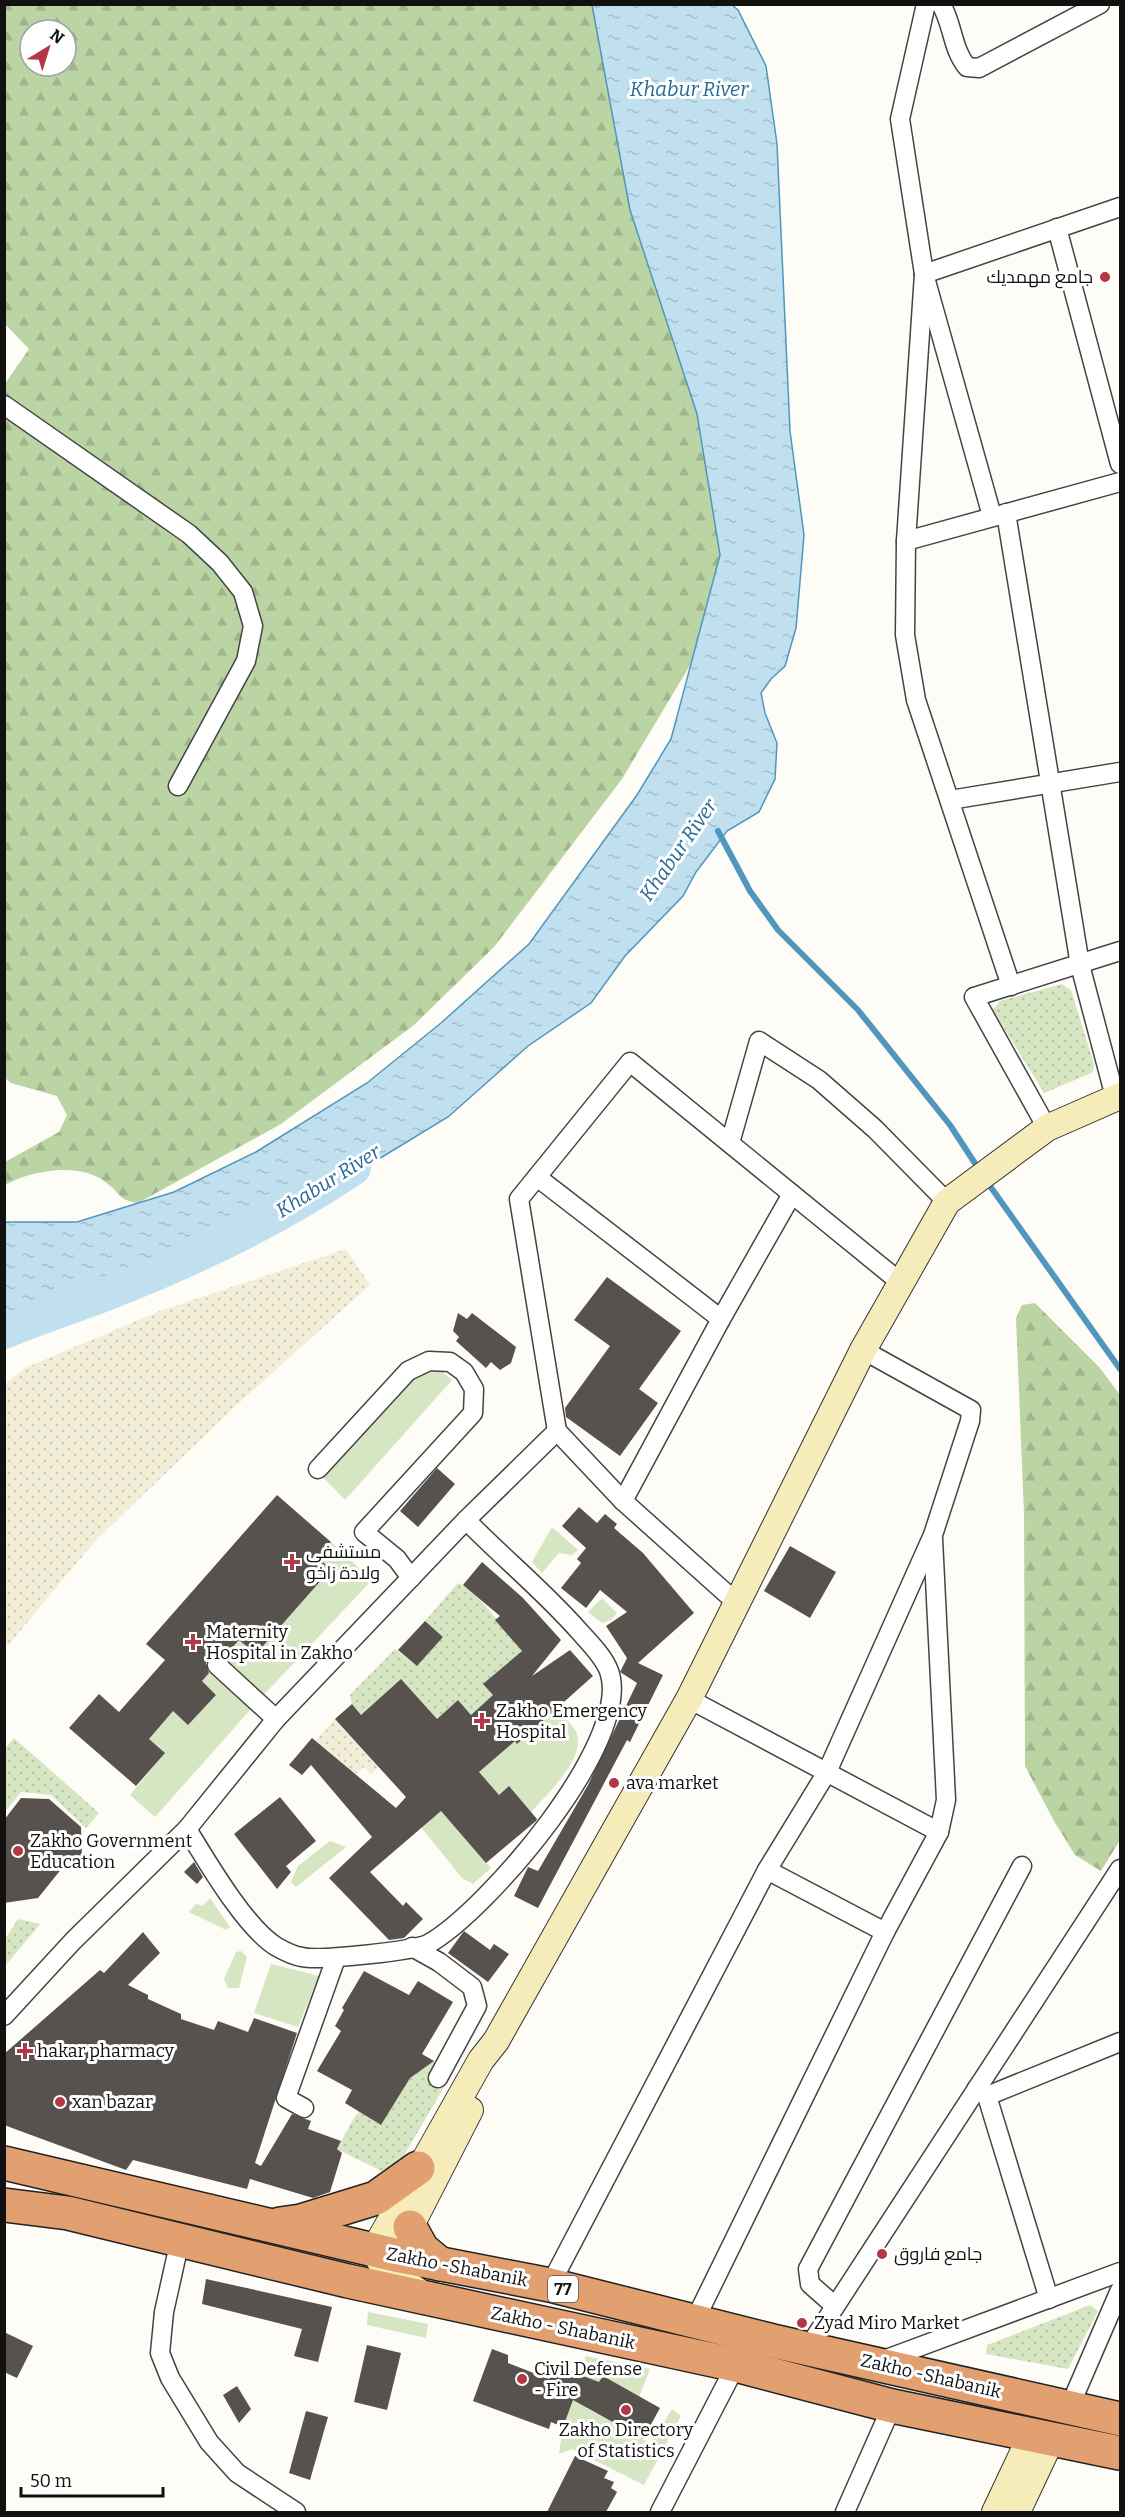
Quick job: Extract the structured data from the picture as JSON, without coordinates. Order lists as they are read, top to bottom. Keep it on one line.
{"streets":{"highway":["Zakho -Shabanik","77","Zakho - Shabanik"]},"water":["Khabur River"],"places":{"other":["جامع مهمديك","ava market","Zakho Government Education","xan bazar","جامع فاروق","Zyad Miro Market","Civil Defense - Fire","Zakho Directory of Statistics"],"health":["مستشفى ولادة زاخو","Maternity Hospital in Zakho","Zakho Emergency Hospital","hakar pharmacy"]},"scale_bar":"50 m","north":"top right"}
